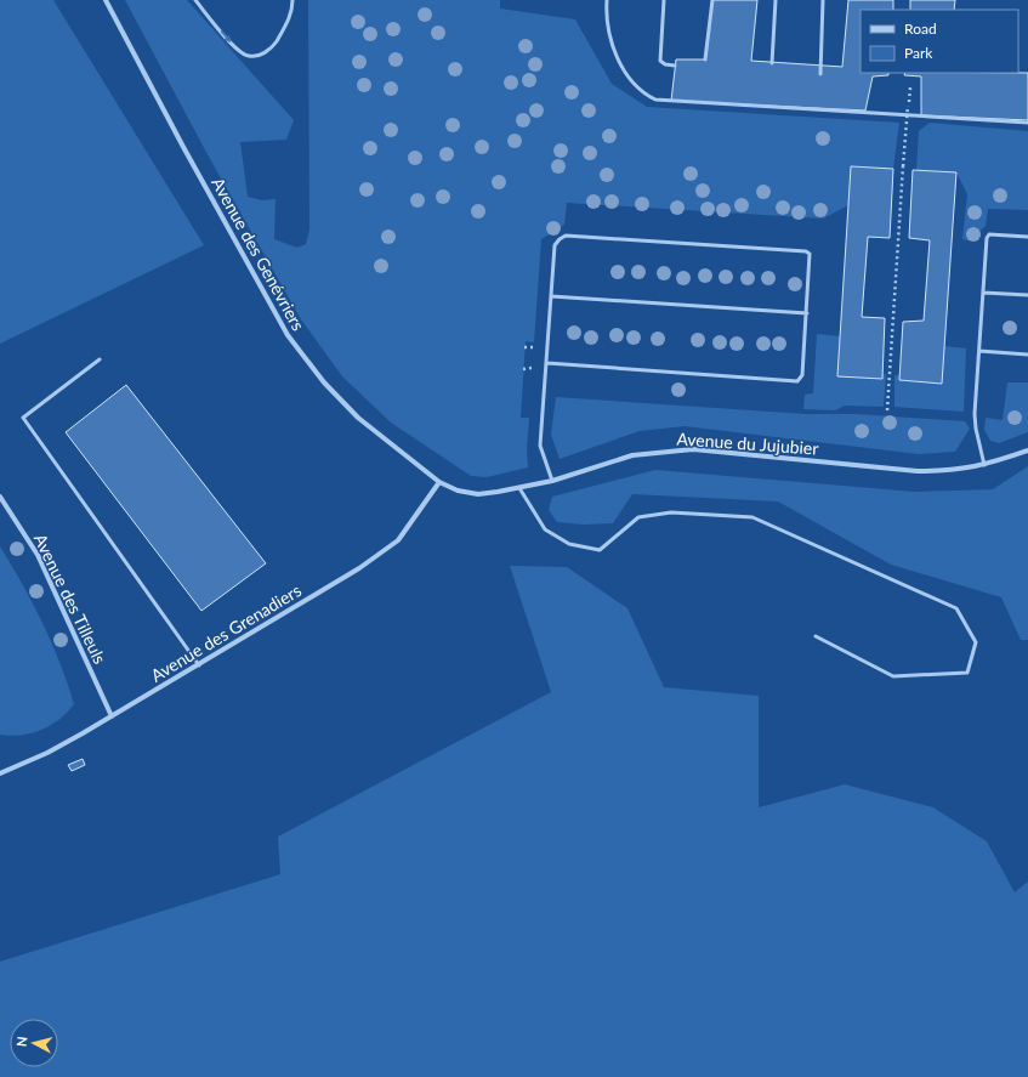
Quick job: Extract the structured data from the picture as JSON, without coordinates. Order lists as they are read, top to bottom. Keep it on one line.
{"streets":{"street":["Avenue des Genévriers","Avenue du Jujubier","Avenue des Tilleuls","Avenue des Grenadiers"]},"crossings":[["Avenue des Genévriers","Avenue du Jujubier"],["Avenue des Genévriers","Avenue des Grenadiers"],["Avenue du Jujubier","Avenue des Grenadiers"],["Avenue des Tilleuls","Avenue des Grenadiers"]],"legend":["Road","Park"],"north":"left"}
